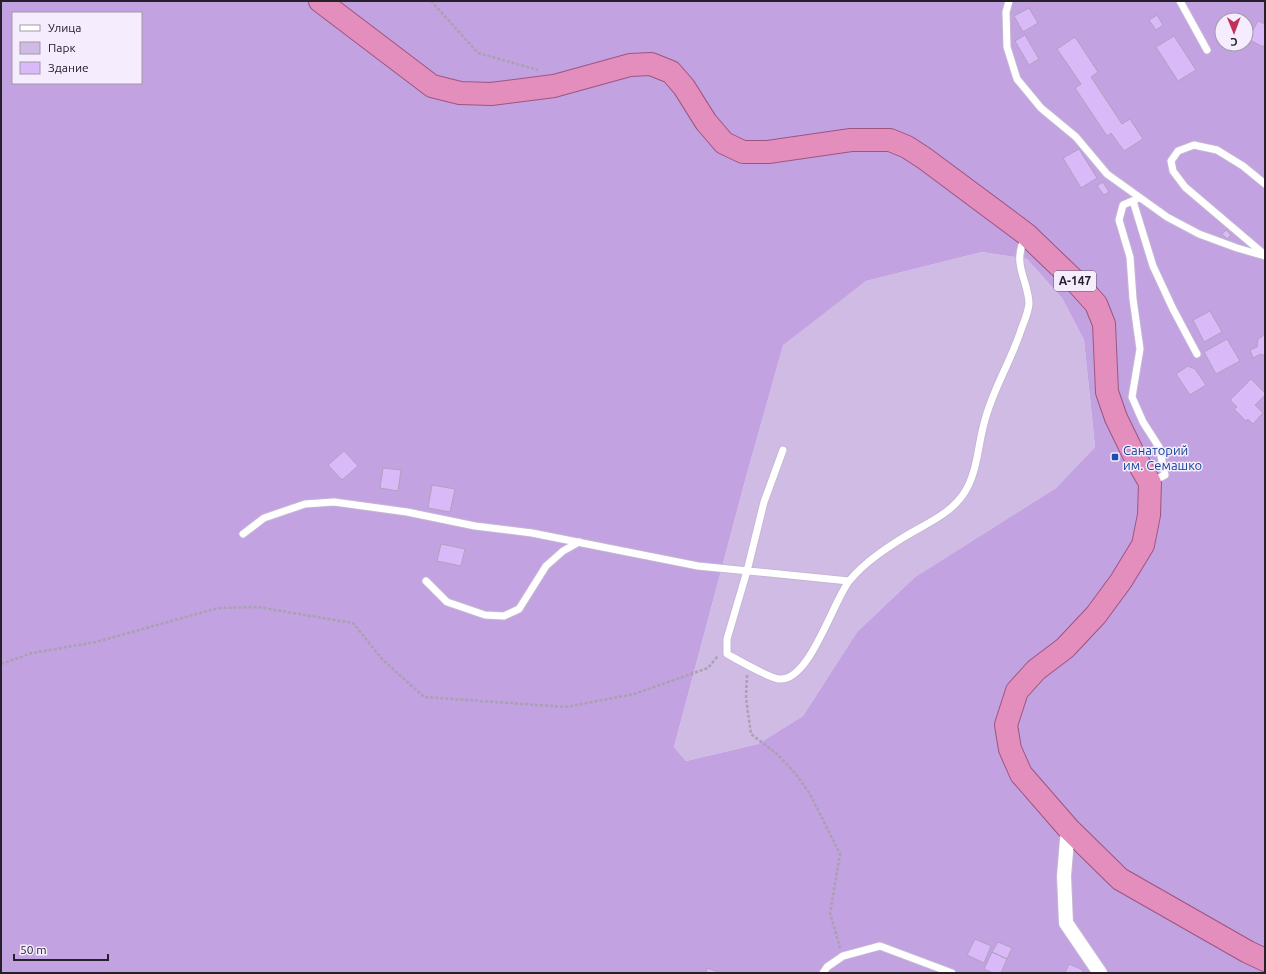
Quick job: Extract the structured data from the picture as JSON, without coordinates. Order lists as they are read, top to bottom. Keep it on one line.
{"streets":{"highway":["А-147"]},"places":{"transit":["Санаторий им. Семашко"]},"legend":["Улица","Парк","Здание"],"scale_bar":"50 m","north":"bottom"}
